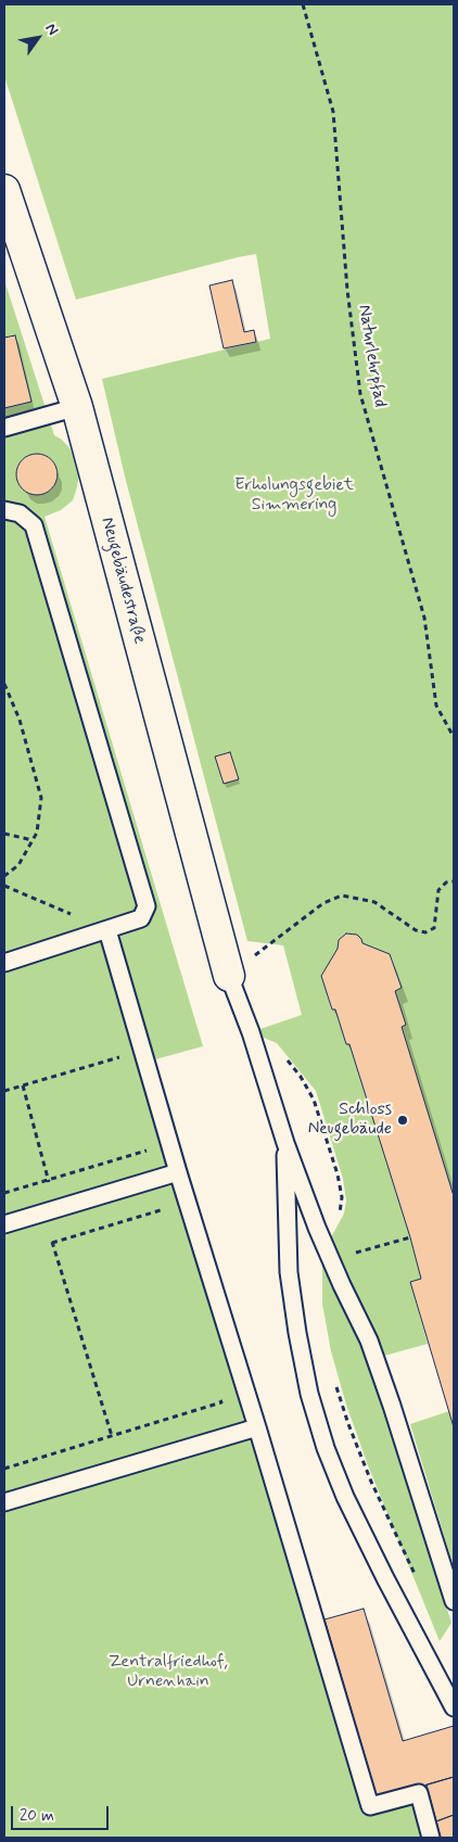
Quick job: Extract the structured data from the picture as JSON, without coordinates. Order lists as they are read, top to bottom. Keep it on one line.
{"streets":{"street":["Neugebäudestraße"],"path":["Naturlehrpfad"]},"parks":["Erholungsgebiet Simmering","Zentralfriedhof, Urnenhain"],"places":["Schloss Neugebäude"],"scale_bar":"20 m","north":"top right"}
